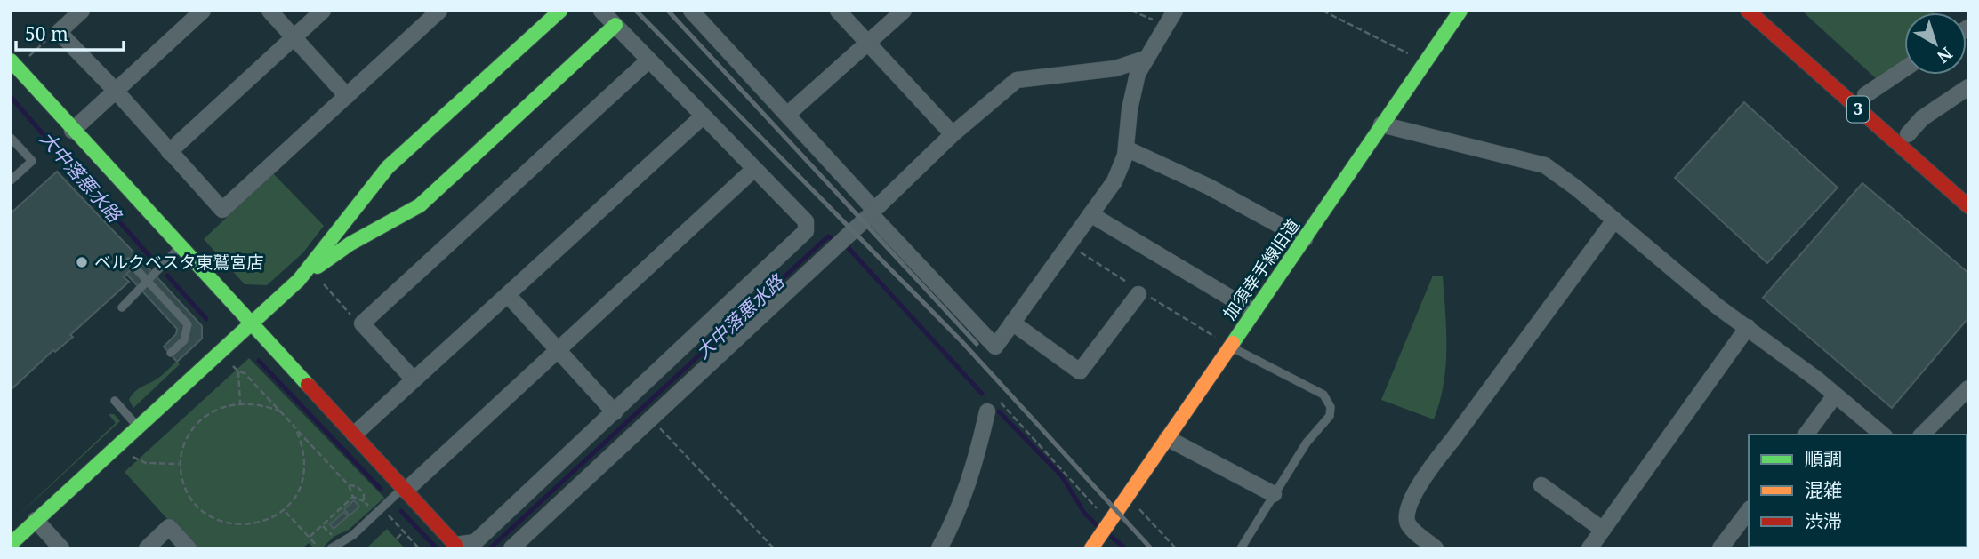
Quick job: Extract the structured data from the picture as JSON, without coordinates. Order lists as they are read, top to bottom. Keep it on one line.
{"streets":{"street":["3","加須幸手線旧道"]},"water":["大中落悪水路"],"places":["ベルクベスタ東鷲宮店"],"legend":["順調","混雑","渋滞"],"scale_bar":"50 m","north":"bottom right"}
